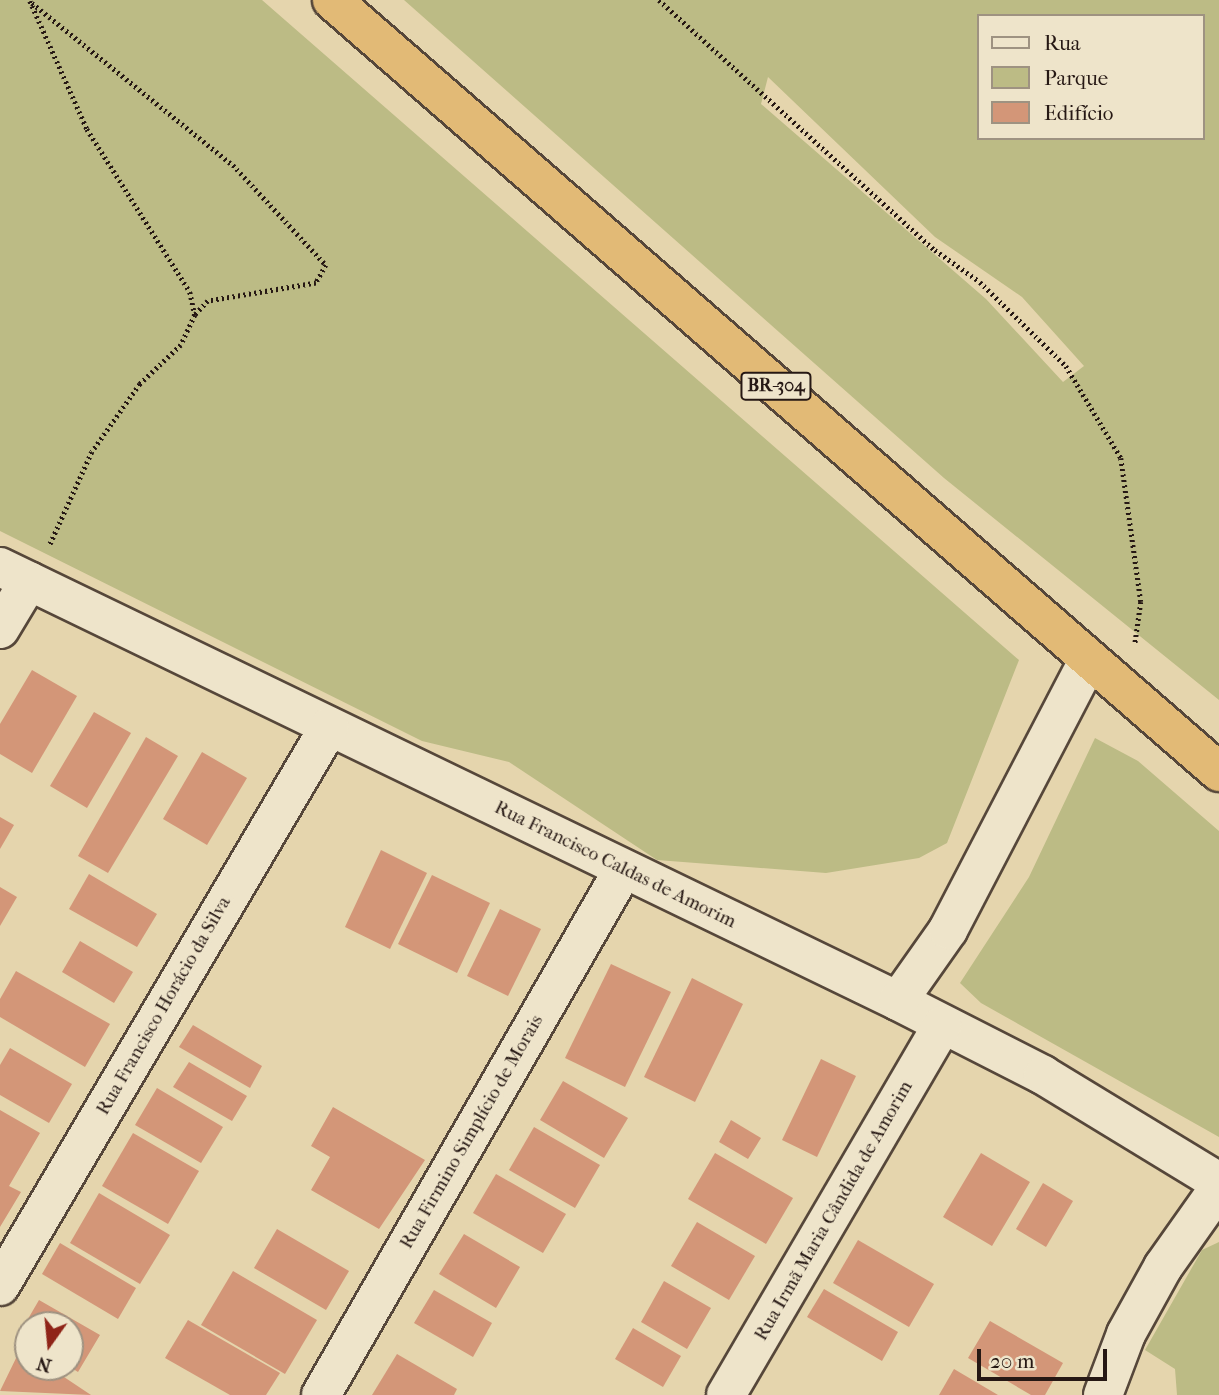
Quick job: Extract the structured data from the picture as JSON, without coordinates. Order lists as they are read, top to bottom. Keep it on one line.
{"streets":{"highway":["BR-304"],"street":["Rua Francisco Caldas de Amorim","Rua Francisco Horácio da Silva","Rua Firmino Simplício de Morais","Rua Irmã Maria Cândida de Amorim"]},"crossings":[["Rua Francisco Caldas de Amorim","Rua Francisco Horácio da Silva"],["Rua Francisco Caldas de Amorim","Rua Firmino Simplício de Morais"],["Rua Francisco Caldas de Amorim","Rua Irmã Maria Cândida de Amorim"]],"legend":["Rua","Parque","Edifício"],"scale_bar":"20 m","north":"bottom"}
